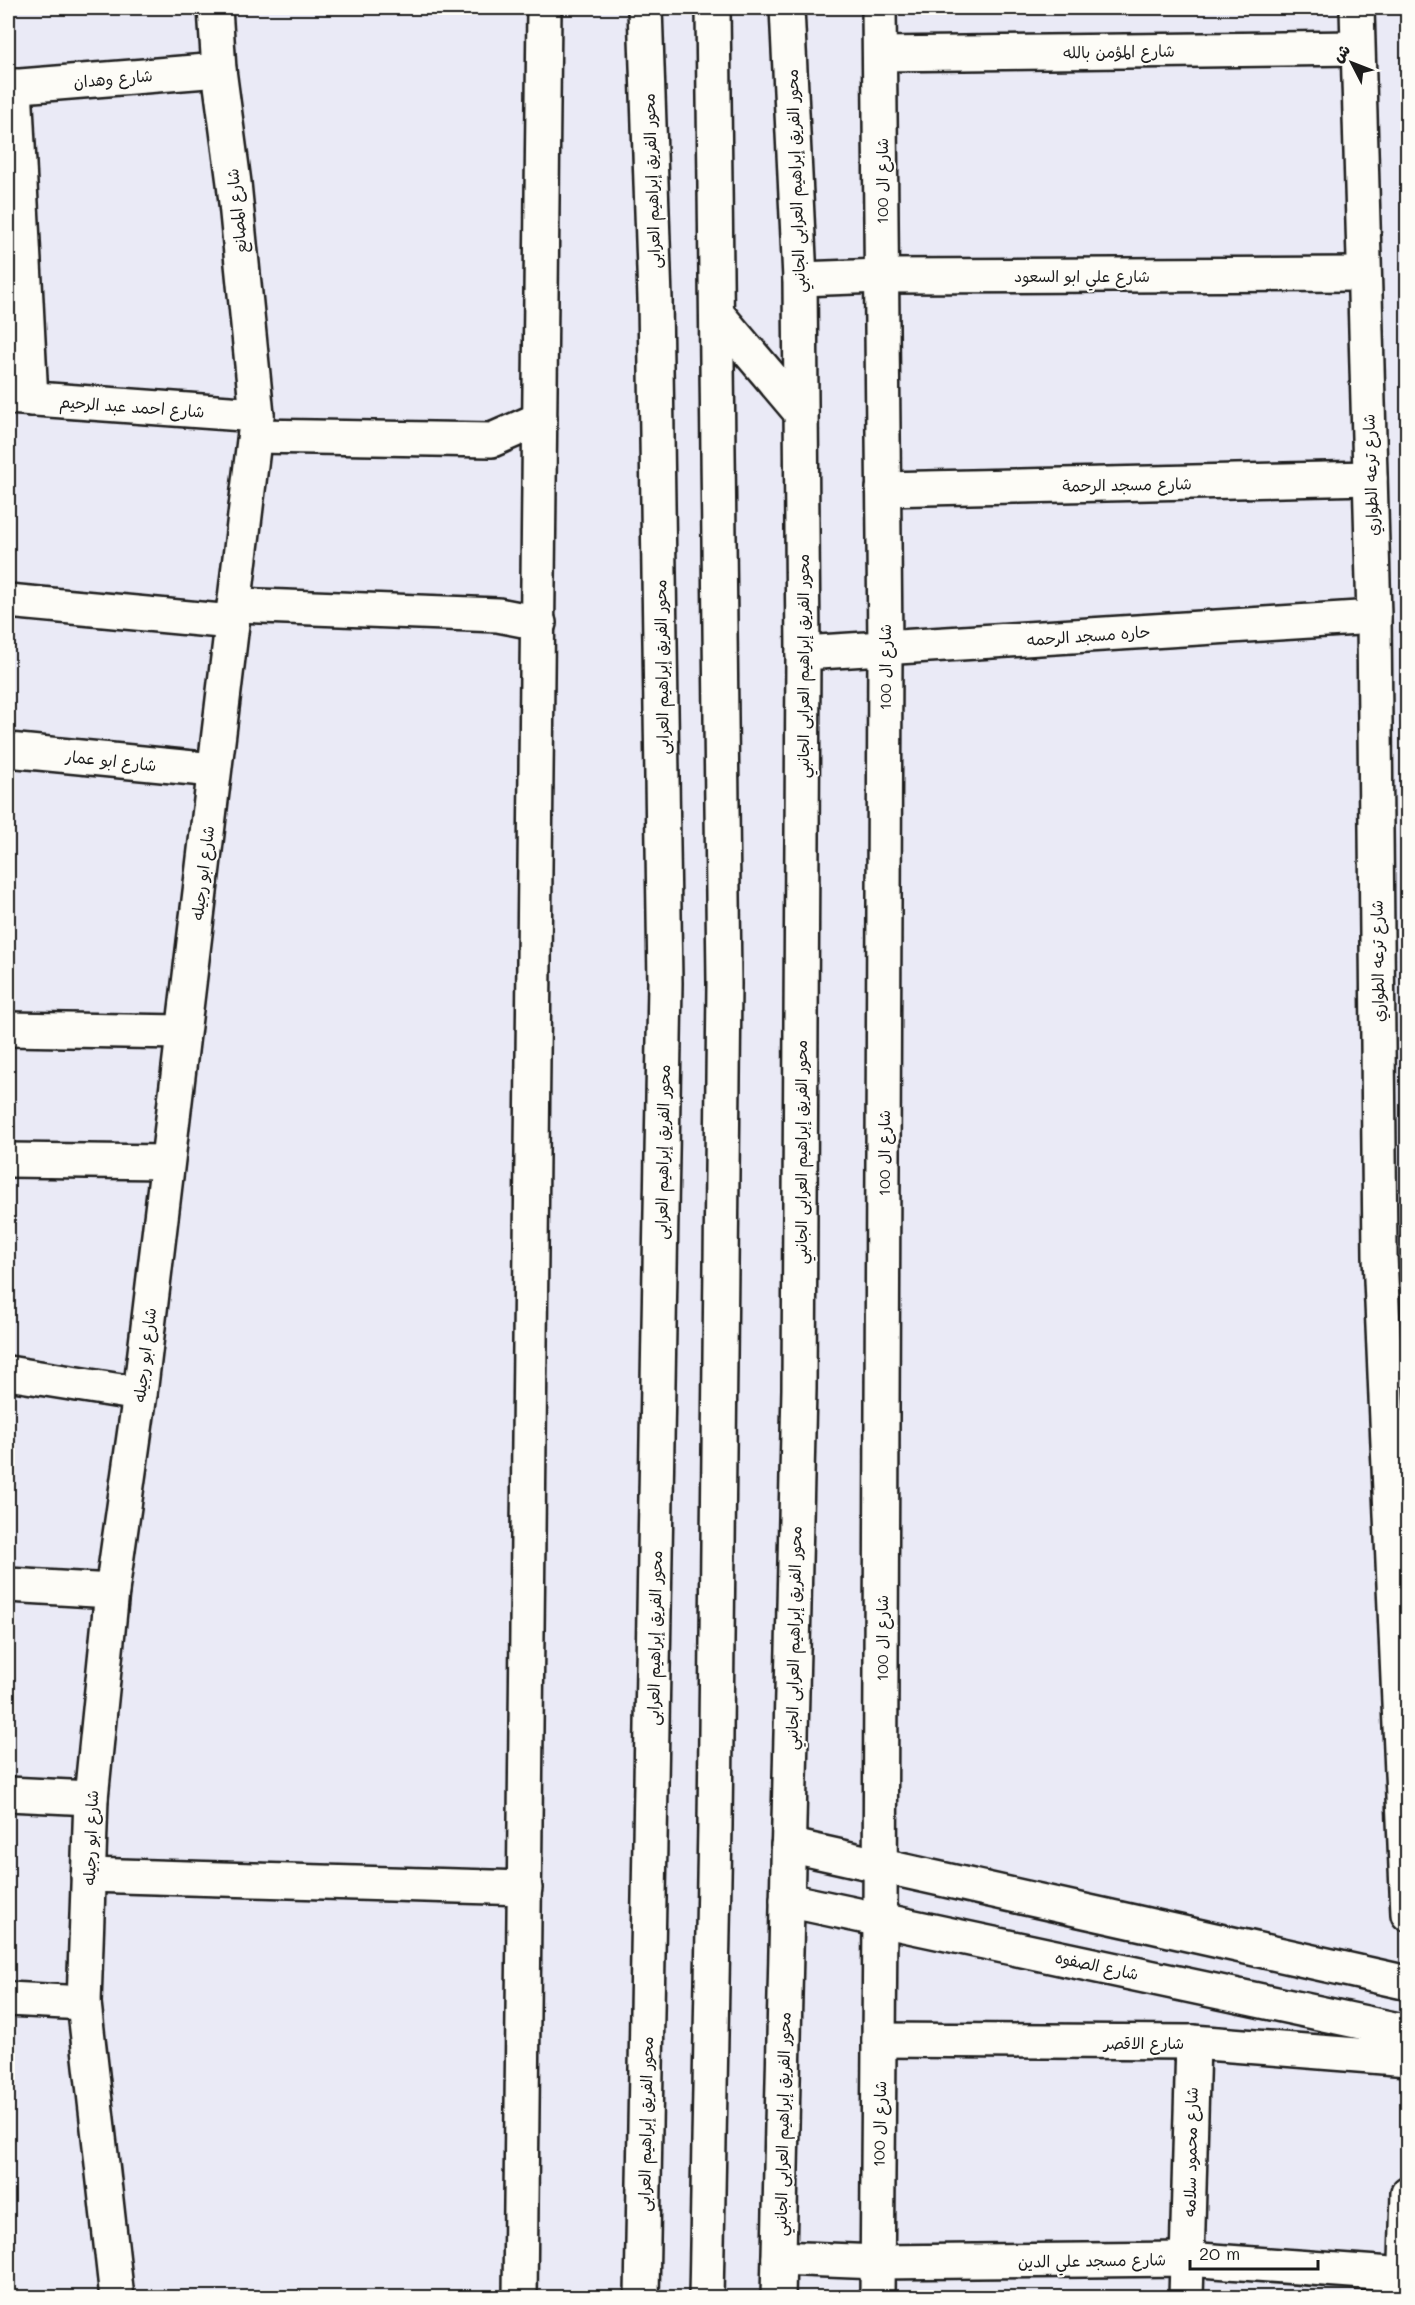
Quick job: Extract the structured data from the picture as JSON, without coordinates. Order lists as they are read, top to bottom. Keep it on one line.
{"streets":{"street":["شارع المؤمن بالله","شارع وهدان","محور الفريق إبراهيم العرابى","محور الفريق إبراهيم العرابى الجانبي","شارع ال 100","شارع المصانع","شارع علي ابو السعود","شارع احمد عبد الرحيم","شارع ترعه الطواري","شارع مسجد الرحمة","حاره مسجد الرحمه","شارع ابو عمار","شارع ابو رجيله","شارع الصفوه","شارع الاقصر","شارع محمود سلامه","شارع مسجد علي الدين"]},"crossings":[["شارع المؤمن بالله","شارع ال 100"],["شارع المؤمن بالله","شارع ترعه الطواري"],["شارع وهدان","شارع المصانع"],["محور الفريق إبراهيم العرابى الجانبي","شارع علي ابو السعود"],["محور الفريق إبراهيم العرابى الجانبي","حاره مسجد الرحمه"],["محور الفريق إبراهيم العرابى الجانبي","شارع الصفوه"],["محور الفريق إبراهيم العرابى الجانبي","شارع مسجد علي الدين"],["شارع ال 100","شارع علي ابو السعود"],["شارع ال 100","شارع مسجد الرحمة"],["شارع ال 100","حاره مسجد الرحمه"],["شارع ال 100","شارع الصفوه"],["شارع ال 100","شارع الاقصر"],["شارع ال 100","شارع مسجد علي الدين"],["شارع المصانع","شارع احمد عبد الرحيم"],["شارع المصانع","شارع ابو رجيله"],["شارع علي ابو السعود","شارع ترعه الطواري"],["شارع احمد عبد الرحيم","شارع ابو رجيله"],["شارع ترعه الطواري","شارع مسجد الرحمة"],["شارع ترعه الطواري","حاره مسجد الرحمه"],["شارع ابو عمار","شارع ابو رجيله"],["شارع الاقصر","شارع محمود سلامه"],["شارع محمود سلامه","شارع مسجد علي الدين"]],"scale_bar":"20 m","north":"top left"}
